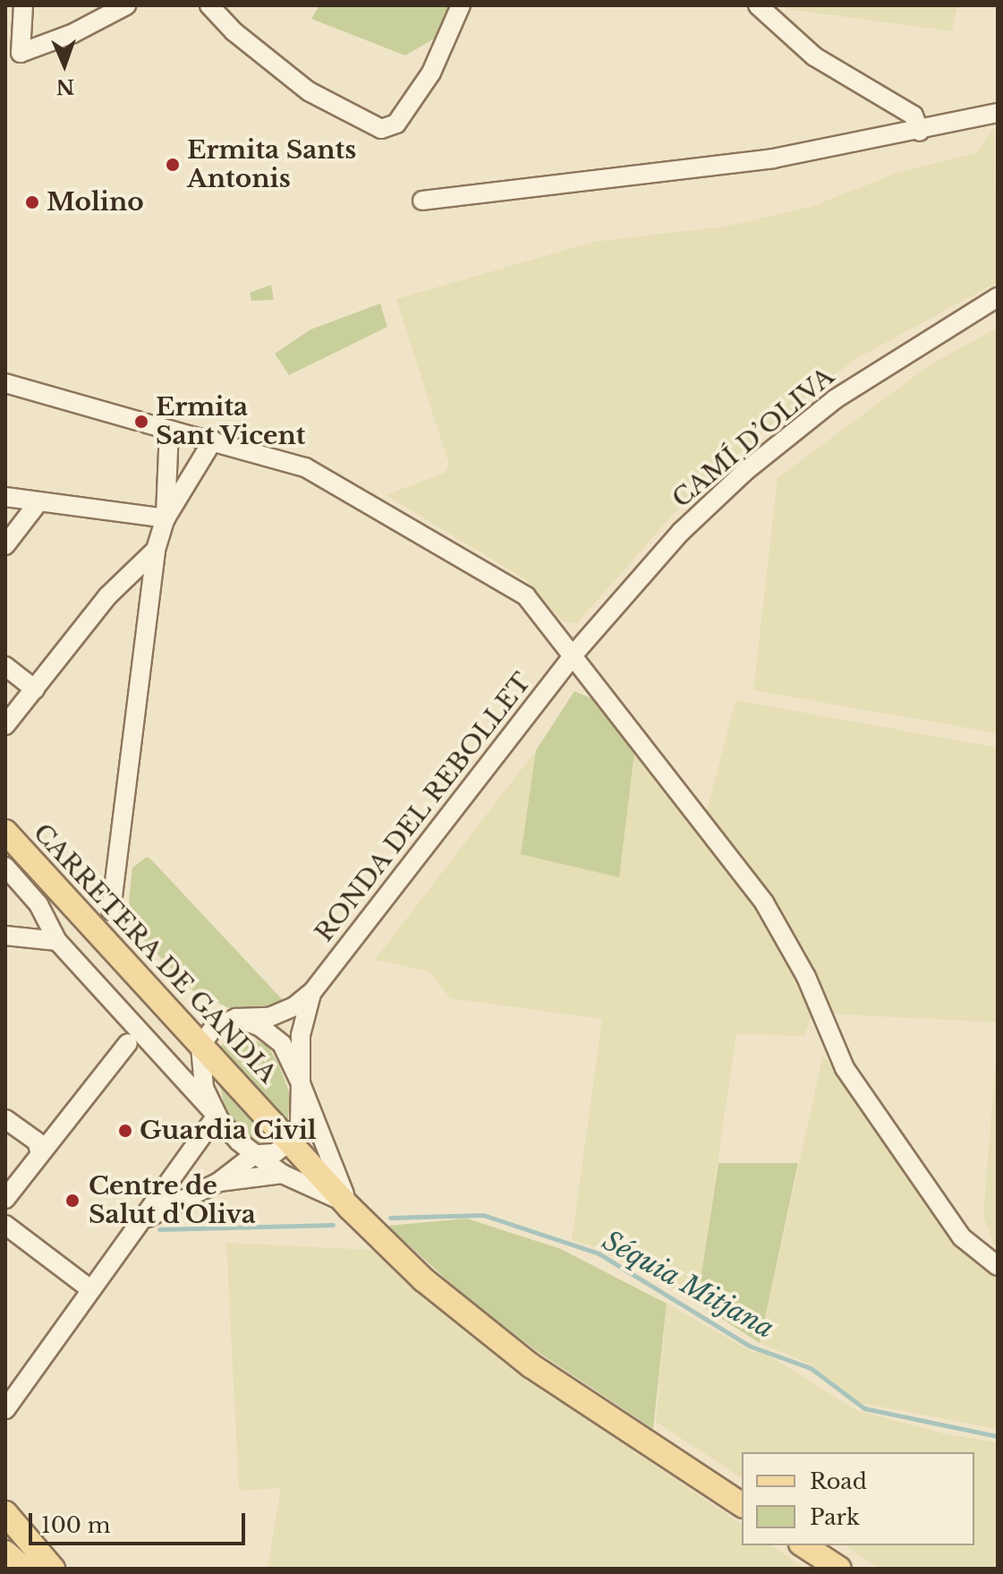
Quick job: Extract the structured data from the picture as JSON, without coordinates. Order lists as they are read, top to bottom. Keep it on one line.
{"streets":{"main road":["CARRETERA DE GANDIA"],"street":["CAMÍ D’OLIVA","RONDA DEL REBOLLET"]},"crossings":[["CAMÍ D’OLIVA","RONDA DEL REBOLLET"],["RONDA DEL REBOLLET","CARRETERA DE GANDIA"]],"water":["Séquia Mitjana"],"places":["Ermita Sants Antonis","Molino","Ermita Sant Vicent","Guardia Civil","Centre de Salut d'Oliva"],"legend":["Road","Park"],"scale_bar":"100 m","north":"bottom"}
